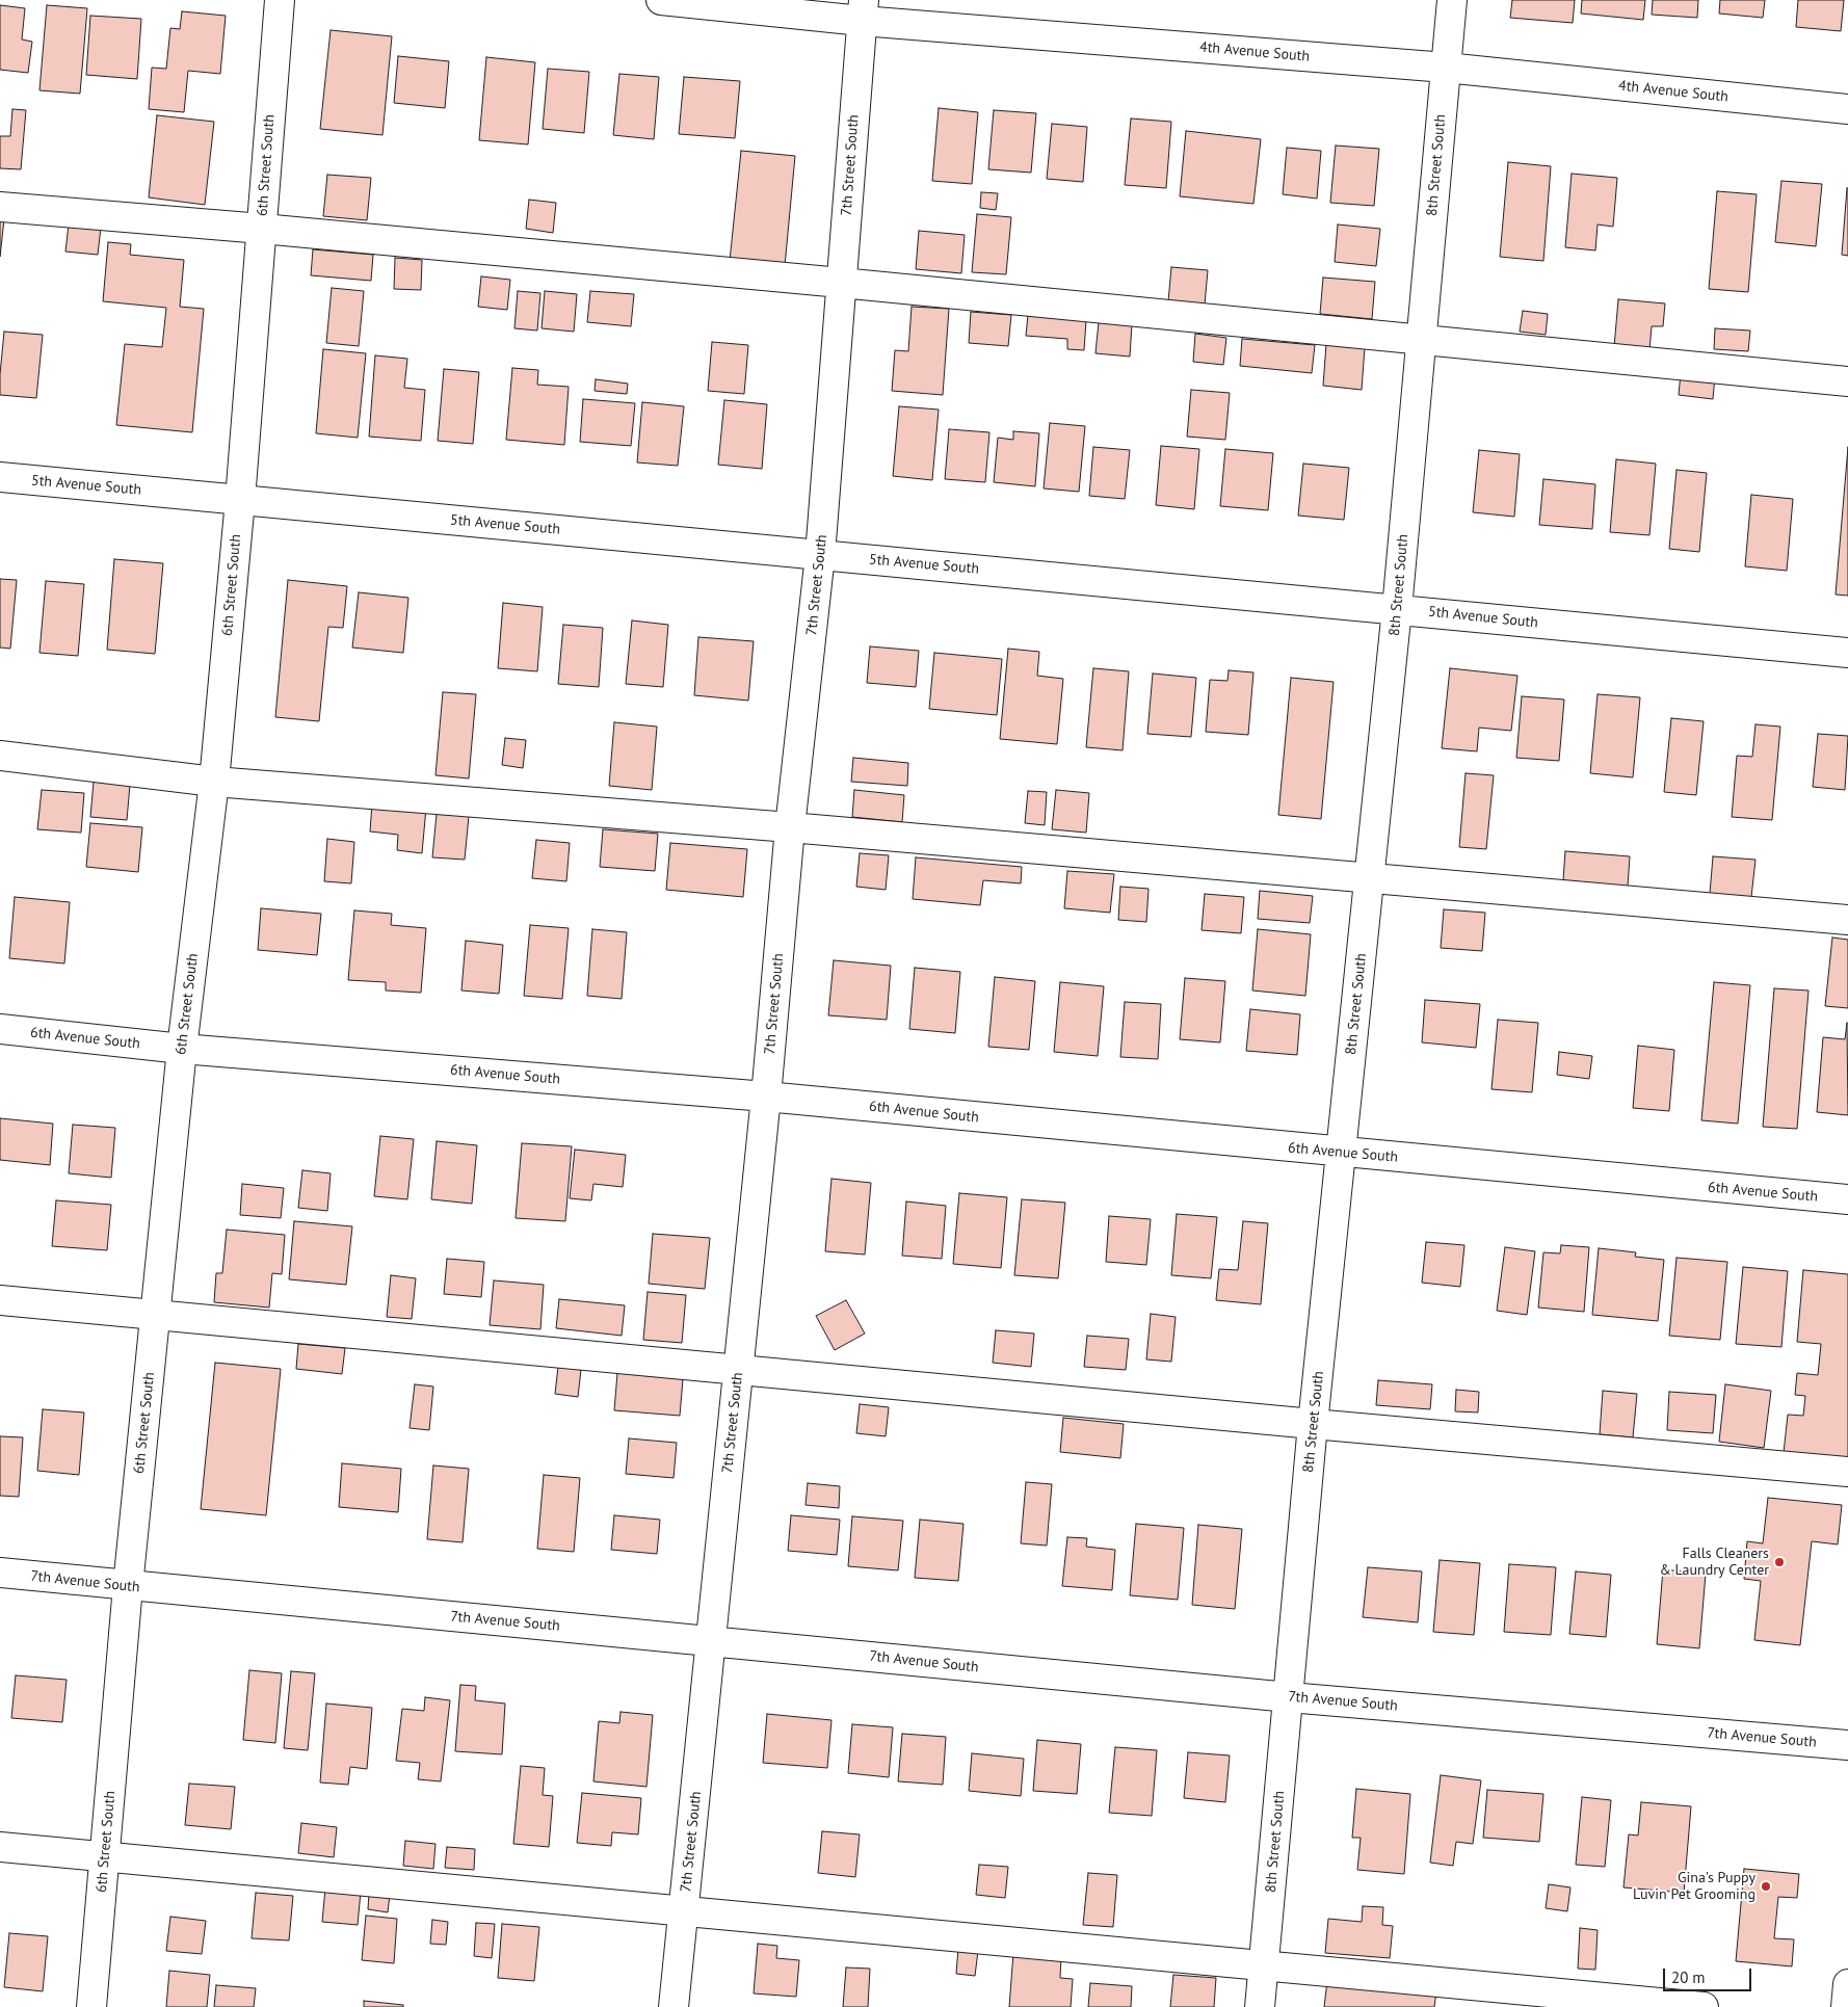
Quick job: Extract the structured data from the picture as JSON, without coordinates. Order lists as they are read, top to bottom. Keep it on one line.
{"streets":{"street":["4th Avenue South","6th Street South","7th Street South","8th Street South","5th Avenue South","6th Avenue South","7th Avenue South"]},"crossings":[["4th Avenue South","7th Street South"],["4th Avenue South","8th Street South"],["6th Street South","5th Avenue South"],["6th Street South","6th Avenue South"],["6th Street South","7th Avenue South"],["7th Street South","5th Avenue South"],["7th Street South","6th Avenue South"],["7th Street South","7th Avenue South"],["8th Street South","5th Avenue South"],["8th Street South","6th Avenue South"],["8th Street South","7th Avenue South"]],"places":["Falls Cleaners & Laundry Center","Gina's Puppy Luvin Pet Grooming"],"scale_bar":"20 m"}
